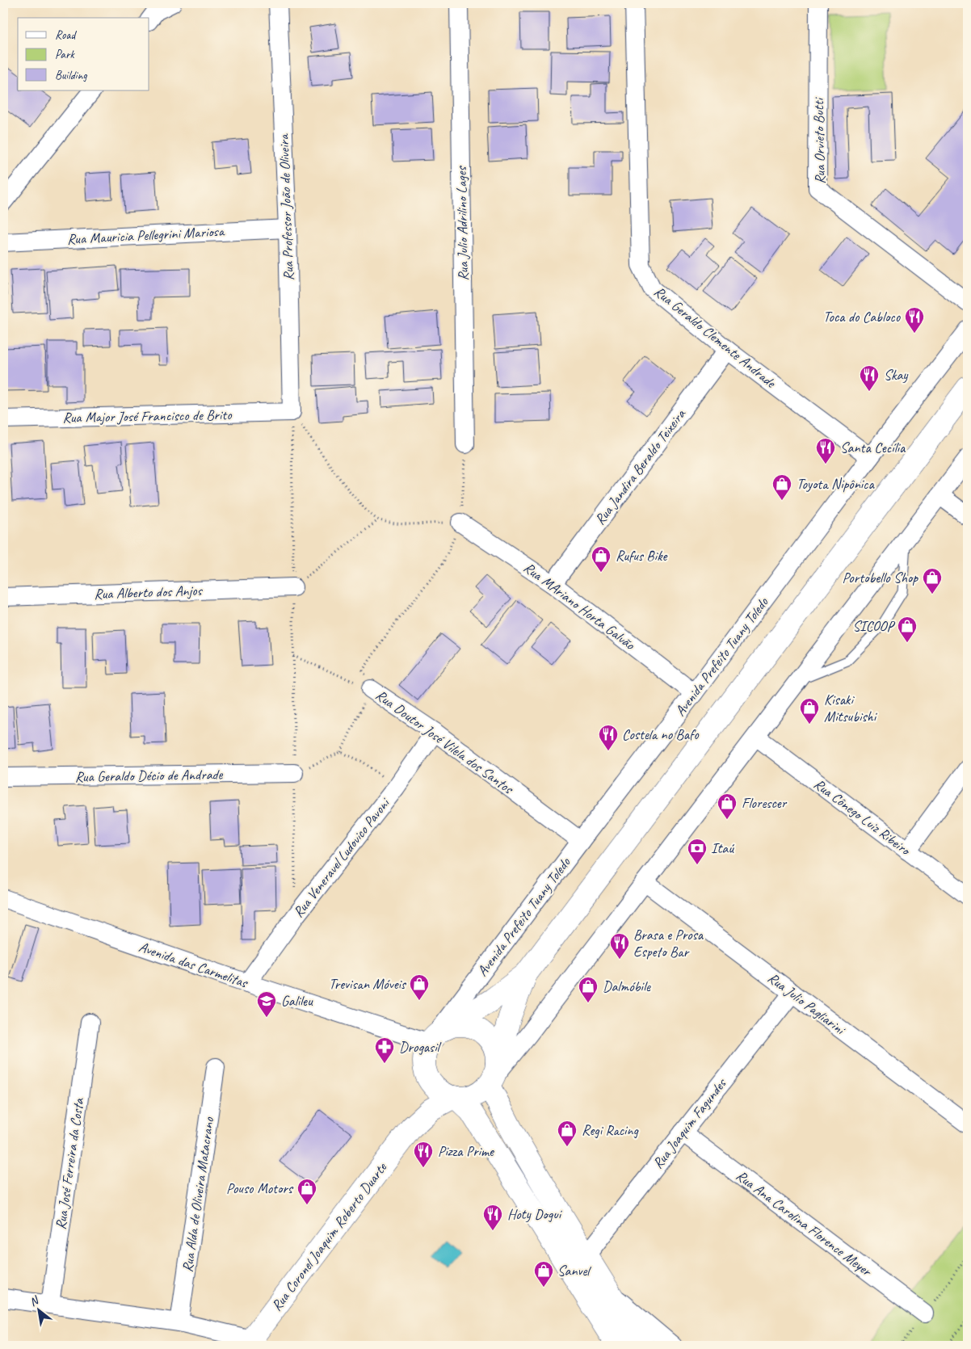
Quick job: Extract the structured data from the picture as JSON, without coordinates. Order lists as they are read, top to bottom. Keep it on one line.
{"streets":{"main road":["Avenida Prefeito Tuany Toledo","Rua Coronel Joaquim Roberto Duarte"],"street":["Rua Orvieto Butti","Rua Professor João de Oliveira","Rua Julio Adrilino Lages","Rua Mauricia Pellegrini Mariosa","Rua Geraldo Clemente Andrade","Rua Major José Francisco de Brito","Rua Jandira Beraldo Teixeira","Rua Alberto dos Anjos","Rua MAriano Horta Galvão","Rua Doutor José Vilela dos Santos","Rua Geraldo Décio de Andrade","Rua Cônego Luiz Ribeiro","Rua Veneravel Ludovico Pavoni","Avenida das Carmelitas","Rua Julio Pagliarini","Rua Joaquim Fagundes","Rua José Ferreira da Costa","Rua Alda de Oliveira Matacrano","Rua Ana Carolina Florence Meyer"]},"crossings":[["Rua Professor João de Oliveira","Rua Mauricia Pellegrini Mariosa"],["Rua Professor João de Oliveira","Rua Major José Francisco de Brito"],["Rua Geraldo Clemente Andrade","Rua Jandira Beraldo Teixeira"],["Rua Geraldo Clemente Andrade","Avenida Prefeito Tuany Toledo"],["Rua Jandira Beraldo Teixeira","Rua MAriano Horta Galvão"],["Rua MAriano Horta Galvão","Avenida Prefeito Tuany Toledo"],["Rua MAriano Horta Galvão","Rua Doutor José Vilela dos Santos"],["Avenida Prefeito Tuany Toledo","Rua Doutor José Vilela dos Santos"],["Avenida Prefeito Tuany Toledo","Avenida das Carmelitas"],["Avenida Prefeito Tuany Toledo","Rua Coronel Joaquim Roberto Duarte"],["Rua Doutor José Vilela dos Santos","Rua Veneravel Ludovico Pavoni"],["Rua Veneravel Ludovico Pavoni","Avenida das Carmelitas"],["Avenida das Carmelitas","Rua Coronel Joaquim Roberto Duarte"],["Rua Julio Pagliarini","Rua Joaquim Fagundes"],["Rua Joaquim Fagundes","Rua Ana Carolina Florence Meyer"]],"places":{"restaurant":["Toca do Cabloco","Skay","Santa Cecília","Costela no Bafo","Brasa e Prosa Espeto Bar","Pizza Prime","Hoty Dogui"],"shop":["Toyota Nipônica","Rufus Bike","Portobello Shop","SICOOP","Kisaki Mitsubishi","Florescer","Trevisan Móveis","Dalmóbile","Regi Racing","Pouso Motors","Sanvel"],"bank":["Itaú"],"school or university":["Galileu"],"pharmacy":["Drogasil"]},"legend":["Road","Park","Building"],"north":"top left"}
